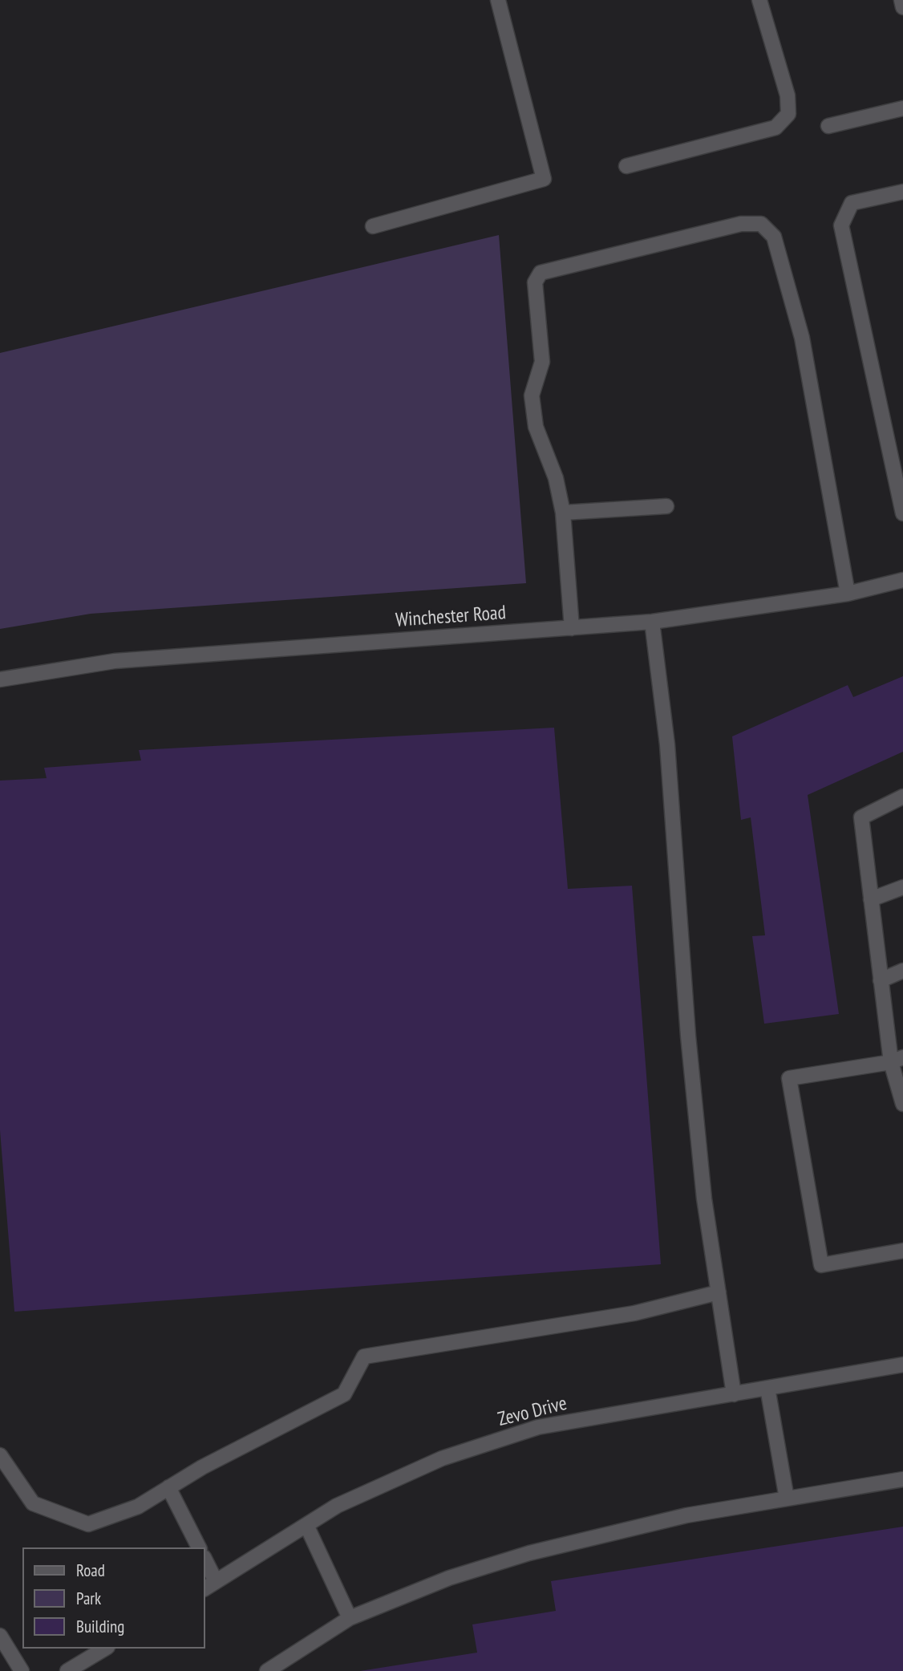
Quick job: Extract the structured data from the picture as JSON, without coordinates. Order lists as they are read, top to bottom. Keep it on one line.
{"streets":{"street":["Winchester Road","Zevo Drive"]},"legend":["Road","Park","Building"]}
